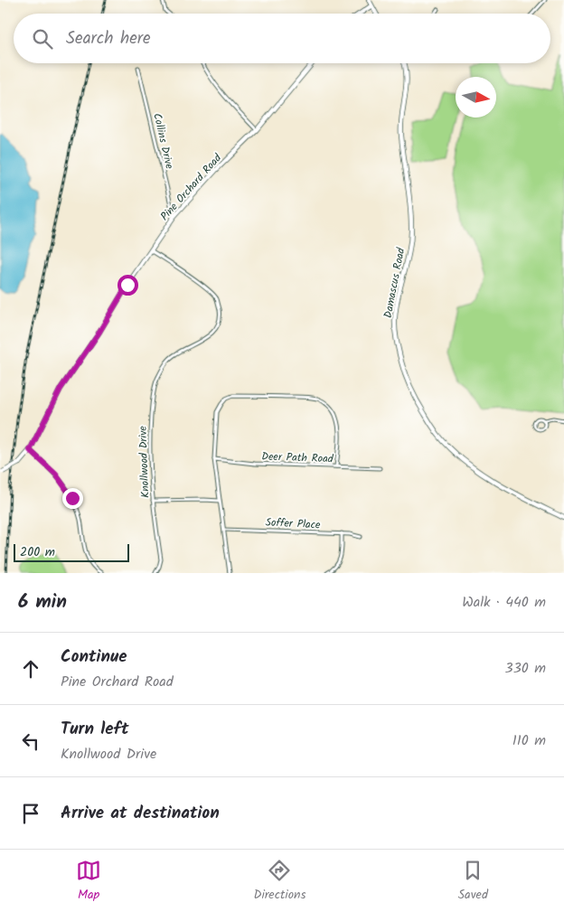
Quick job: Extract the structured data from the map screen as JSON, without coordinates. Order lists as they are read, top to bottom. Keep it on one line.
{"streets":{"street":["Collins Drive","Pine Orchard Road","Damascus Road","Deer Path Road","Knollwood Drive","Soffer Place"]},"crossings":[["Collins Drive","Pine Orchard Road"],["Pine Orchard Road","Knollwood Drive"]],"scale_bar":"200 m","north":"right","page":{"search":"Search here","scale":"200 m","heading":["6 min","Walk · 440 m"],"list":[["Continue","Pine Orchard Road","330 m"],["Turn left","Knollwood Drive","110 m"],"Arrive at destination"],"nav":["Map","Directions","Saved"]}}
